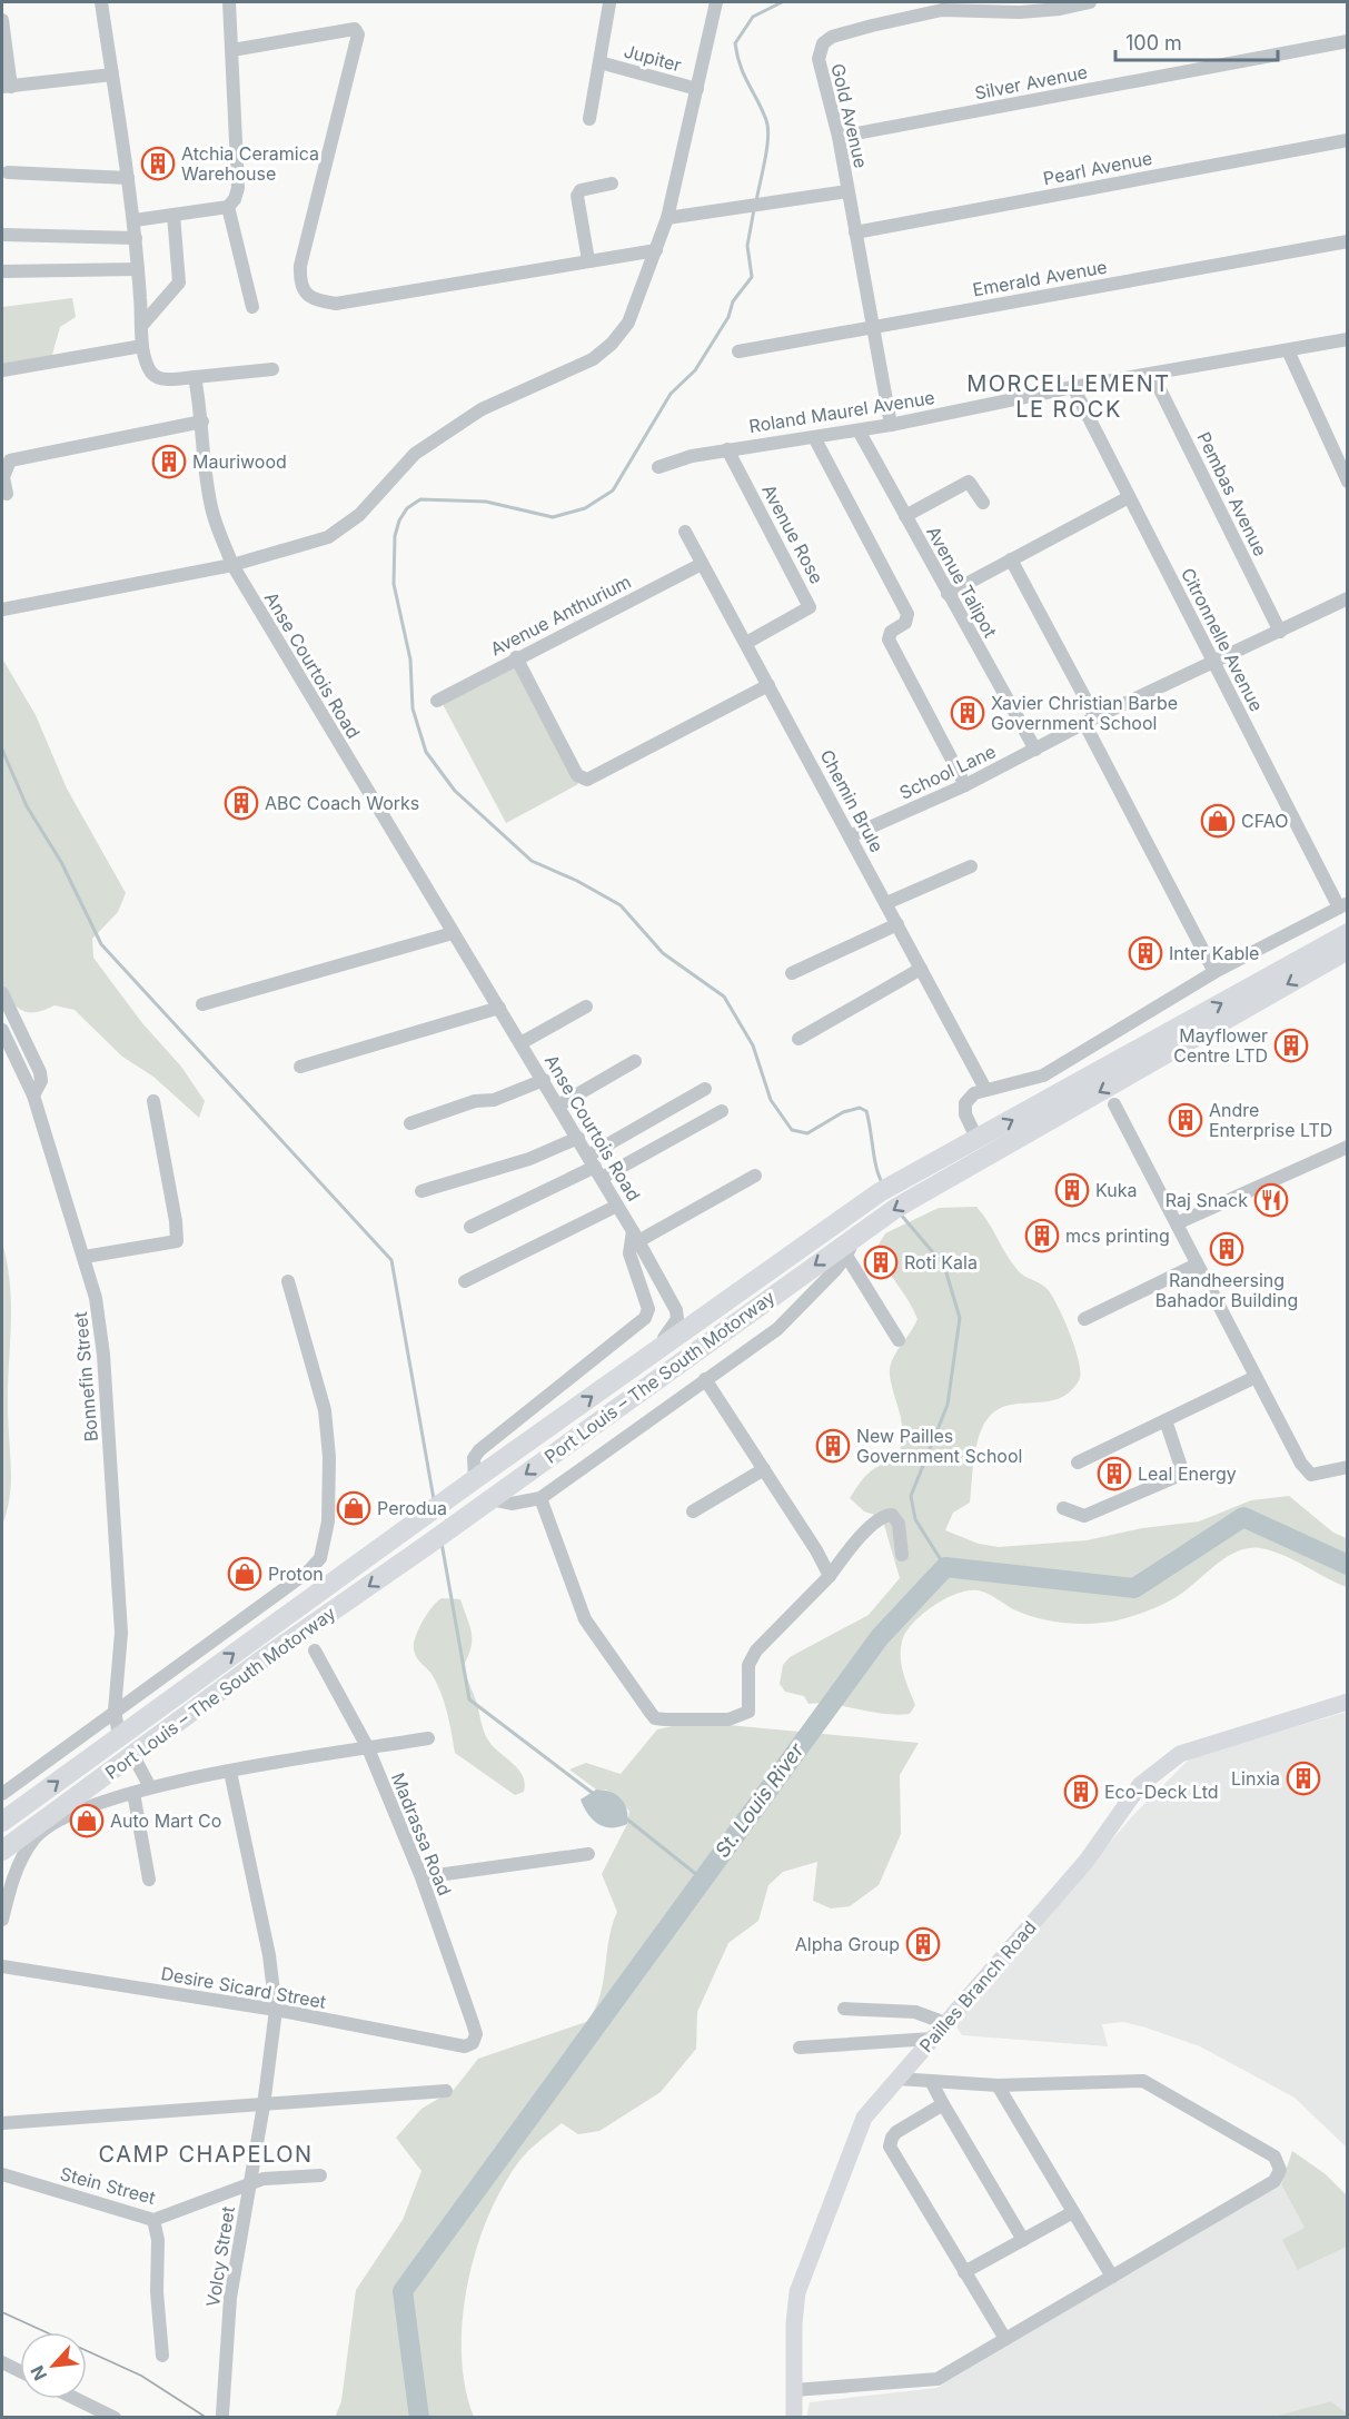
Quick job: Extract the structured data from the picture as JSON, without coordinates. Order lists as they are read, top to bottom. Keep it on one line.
{"streets":{"highway":["Port Louis – The South Motorway"],"main road":["Pailles Branch Road"],"street":["Jupiter","Silver Avenue","Gold Avenue","Pearl Avenue","Emerald Avenue","Roland Maurel Avenue","Pembas Avenue","Avenue Rose","Avenue Talipot","Avenue Anthurium","Citronnelle Avenue","Anse Courtois Road","School Lane","Chemin Brule","Bonnefin Street","Madrassa Road","Desire Sicard Street","Stein Street","Volcy Street"]},"crossings":[["Silver Avenue","Gold Avenue"],["Gold Avenue","Pearl Avenue"],["Gold Avenue","Emerald Avenue"],["Gold Avenue","Roland Maurel Avenue"],["Roland Maurel Avenue","Pembas Avenue"],["Roland Maurel Avenue","Avenue Rose"],["Roland Maurel Avenue","Avenue Talipot"],["Roland Maurel Avenue","Citronnelle Avenue"],["Pembas Avenue","School Lane"],["Avenue Rose","Chemin Brule"],["Avenue Talipot","School Lane"],["Avenue Anthurium","Chemin Brule"],["Citronnelle Avenue","School Lane"],["School Lane","Chemin Brule"],["Bonnefin Street","Port Louis – The South Motorway"],["Madrassa Road","Desire Sicard Street"],["Desire Sicard Street","Volcy Street"],["Stein Street","Volcy Street"]],"districts":["MORCELLEMENT LE ROCK","CAMP CHAPELON"],"water":["St. Louis River"],"places":{"building":["Atchia Ceramica Warehouse","Mauriwood","Xavier Christian Barbe Government School","ABC Coach Works","Inter Kable","Mayflower Centre LTD","Andre Enterprise LTD","Kuka","mcs printing","Randheersing Bahador Building","Roti Kala","New Pailles Government School","Leal Energy","Linxia","Eco-Deck Ltd","Alpha Group"],"shop":["CFAO","Perodua","Proton","Auto Mart Co"],"restaurant":["Raj Snack"]},"scale_bar":"100 m","north":"bottom left"}
